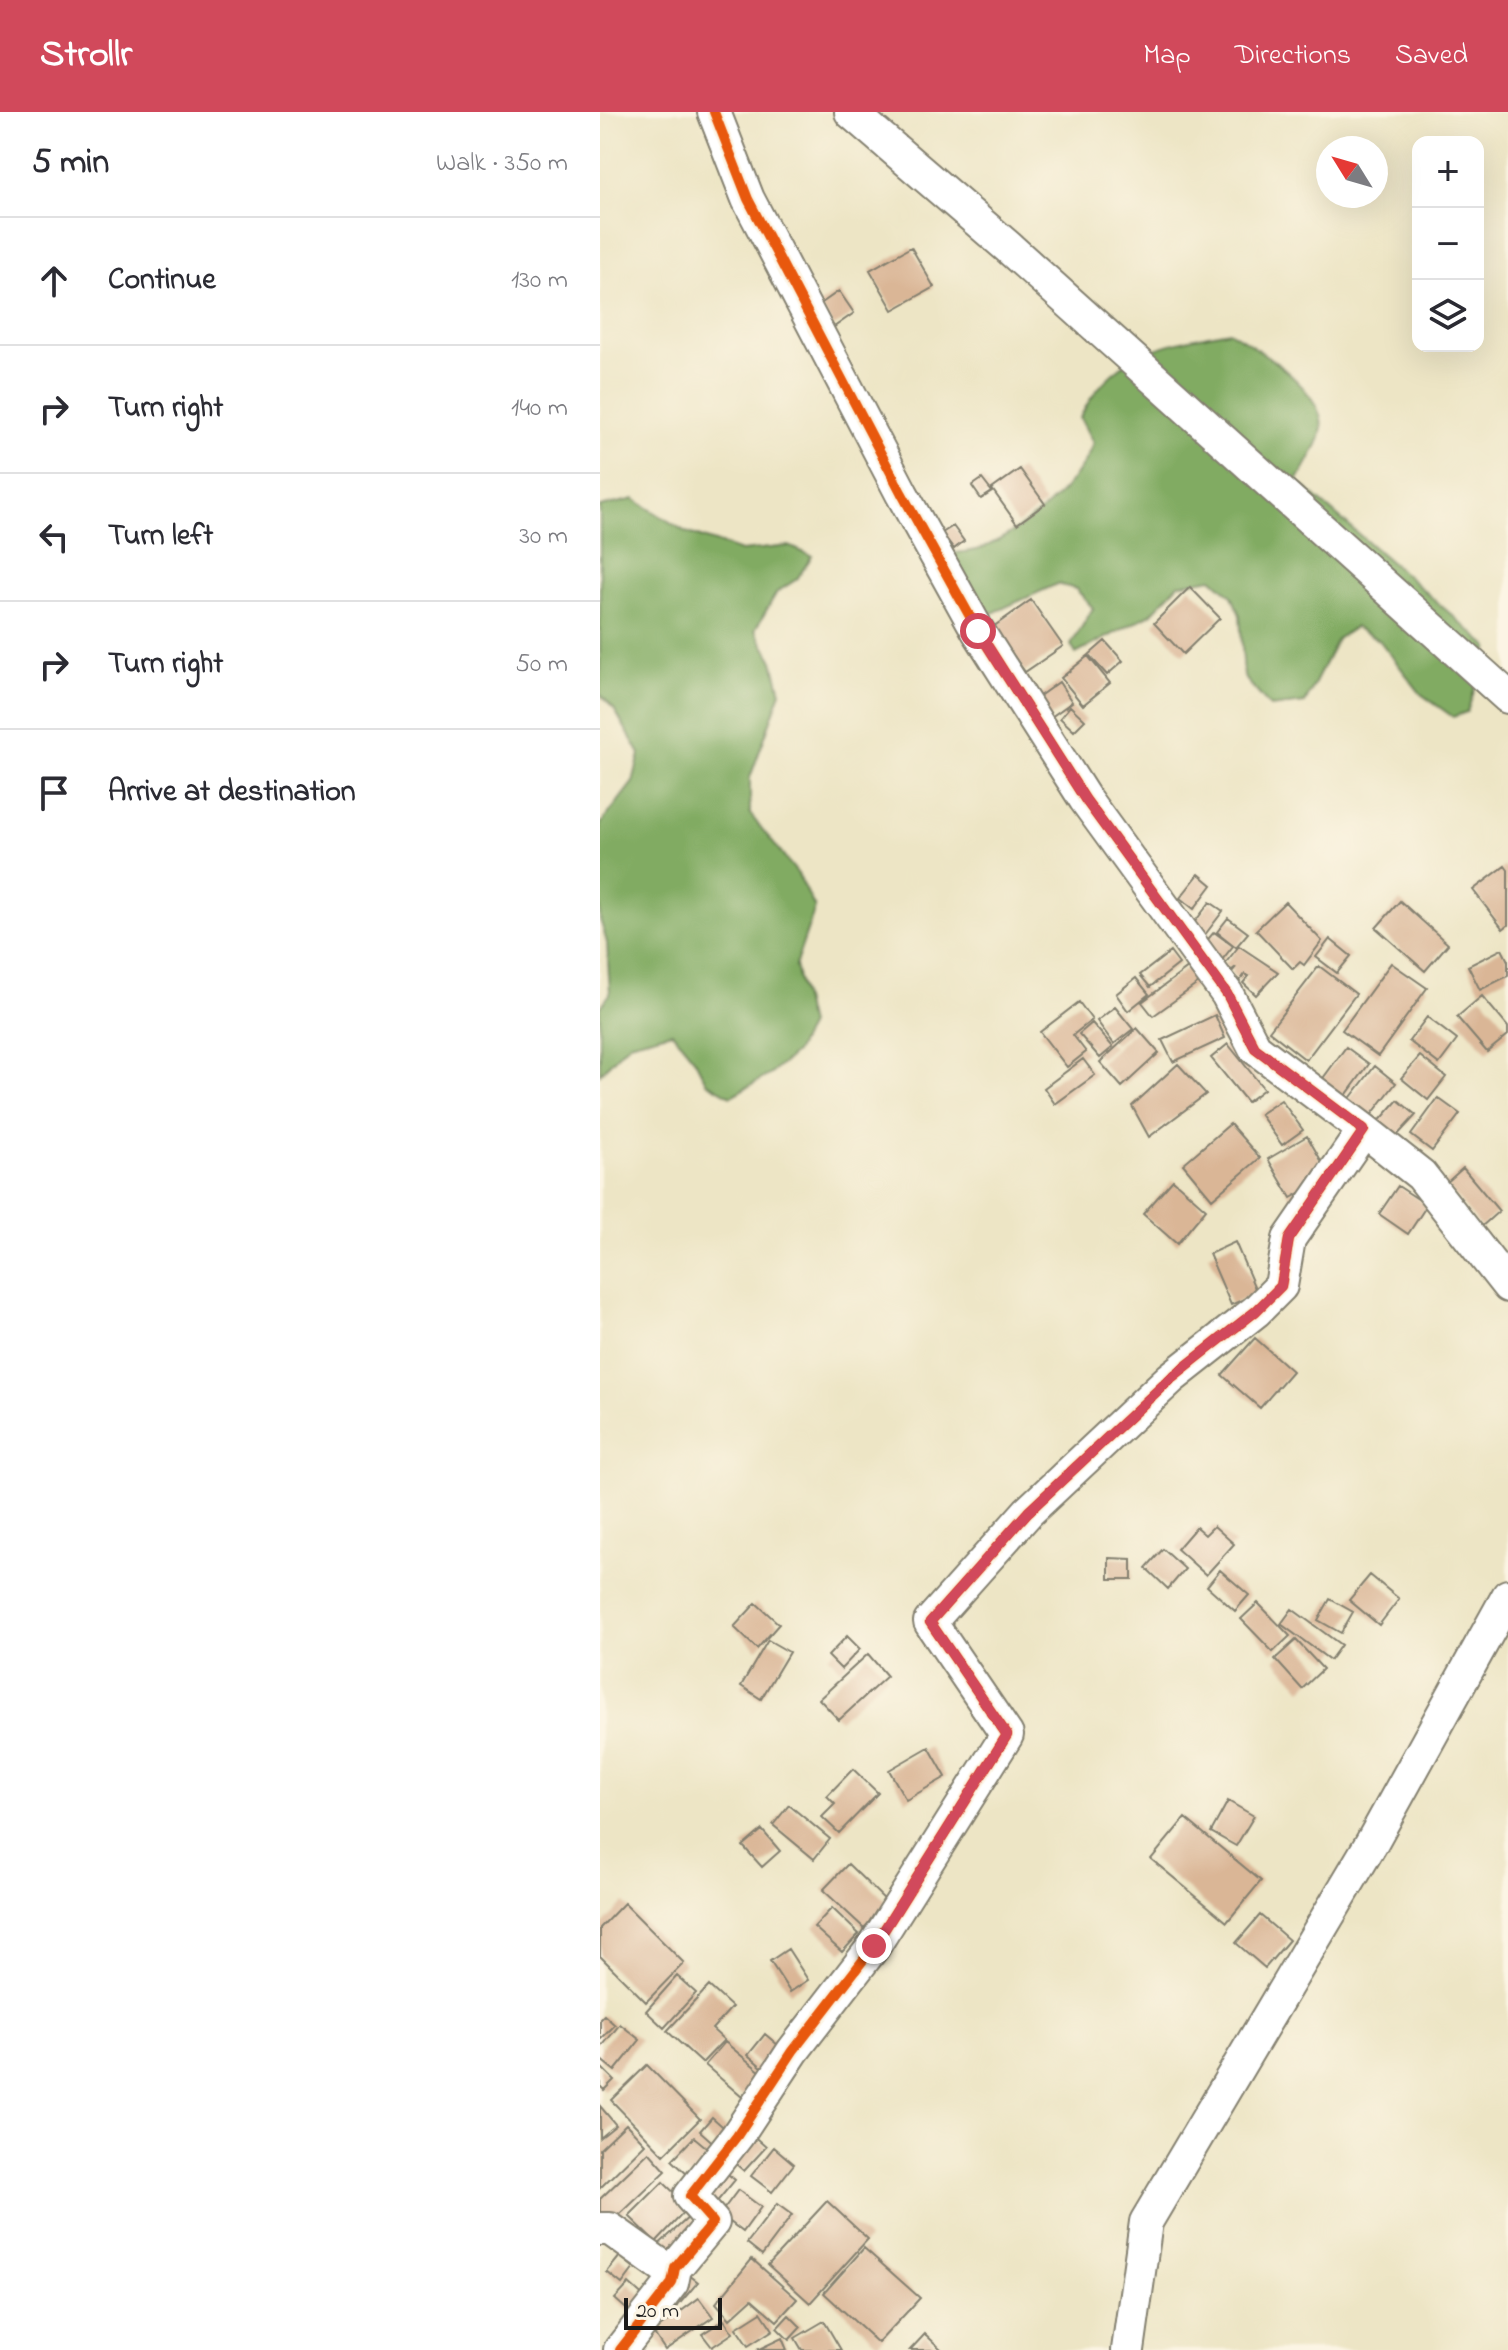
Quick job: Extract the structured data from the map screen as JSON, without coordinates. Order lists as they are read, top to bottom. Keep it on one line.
{"scale_bar":"20 m","north":"top left","page":{"header":"Strollr","nav":["Map","Directions","Saved"],"heading":["5 min","Walk · 350 m"],"map_buttons":["+","−"],"list":[["Continue","130 m"],["Turn right","140 m"],["Turn left","30 m"],["Turn right","50 m"],"Arrive at destination"],"scale":"20 m"}}
